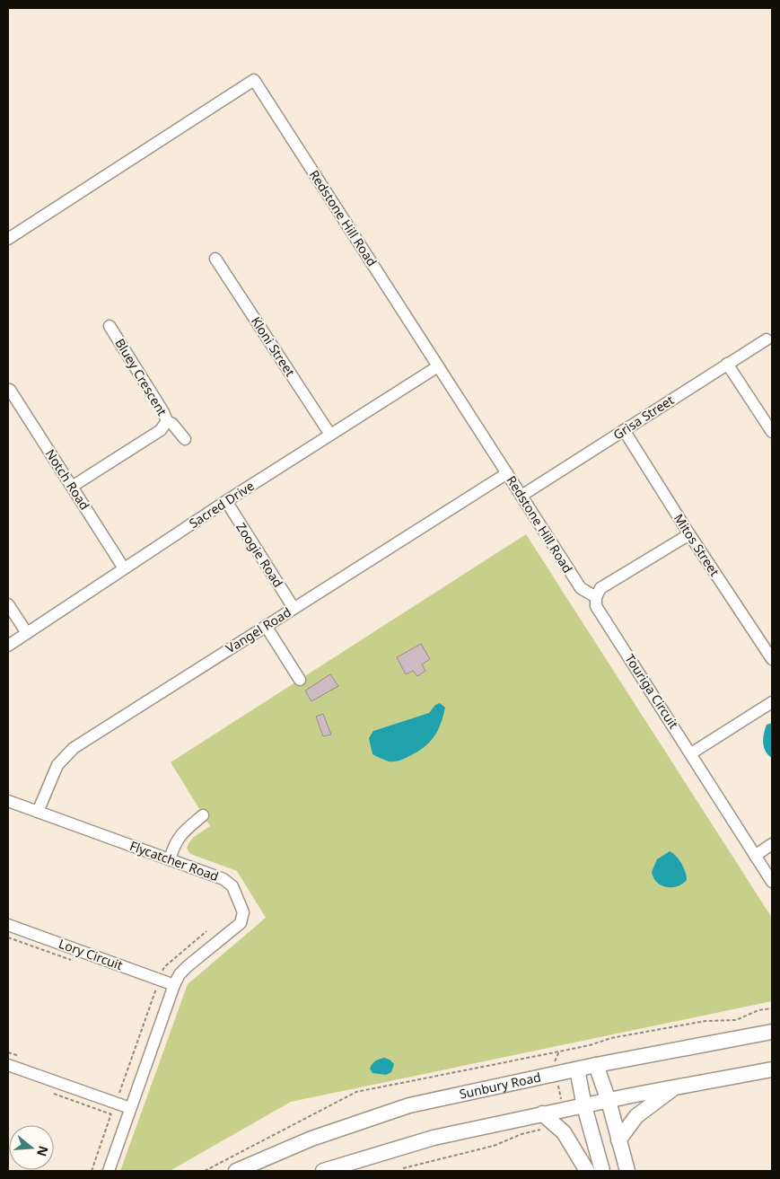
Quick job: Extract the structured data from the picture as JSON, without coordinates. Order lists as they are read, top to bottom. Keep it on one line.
{"streets":{"main road":["Sunbury Road"],"street":["Redstone Hill Road","Kloni Street","Bluey Crescent","Grisa Street","Notch Road","Sacred Drive","Mitos Street","Zoogie Road","Vangel Road","Touriga Circuit","Flycatcher Road","Lory Circuit"]},"crossings":[["Redstone Hill Road","Grisa Street"],["Redstone Hill Road","Sacred Drive"],["Redstone Hill Road","Vangel Road"],["Redstone Hill Road","Touriga Circuit"],["Kloni Street","Sacred Drive"],["Bluey Crescent","Notch Road"],["Grisa Street","Mitos Street"],["Notch Road","Sacred Drive"],["Sacred Drive","Zoogie Road"],["Zoogie Road","Vangel Road"],["Vangel Road","Flycatcher Road"],["Flycatcher Road","Lory Circuit"]],"north":"right"}
